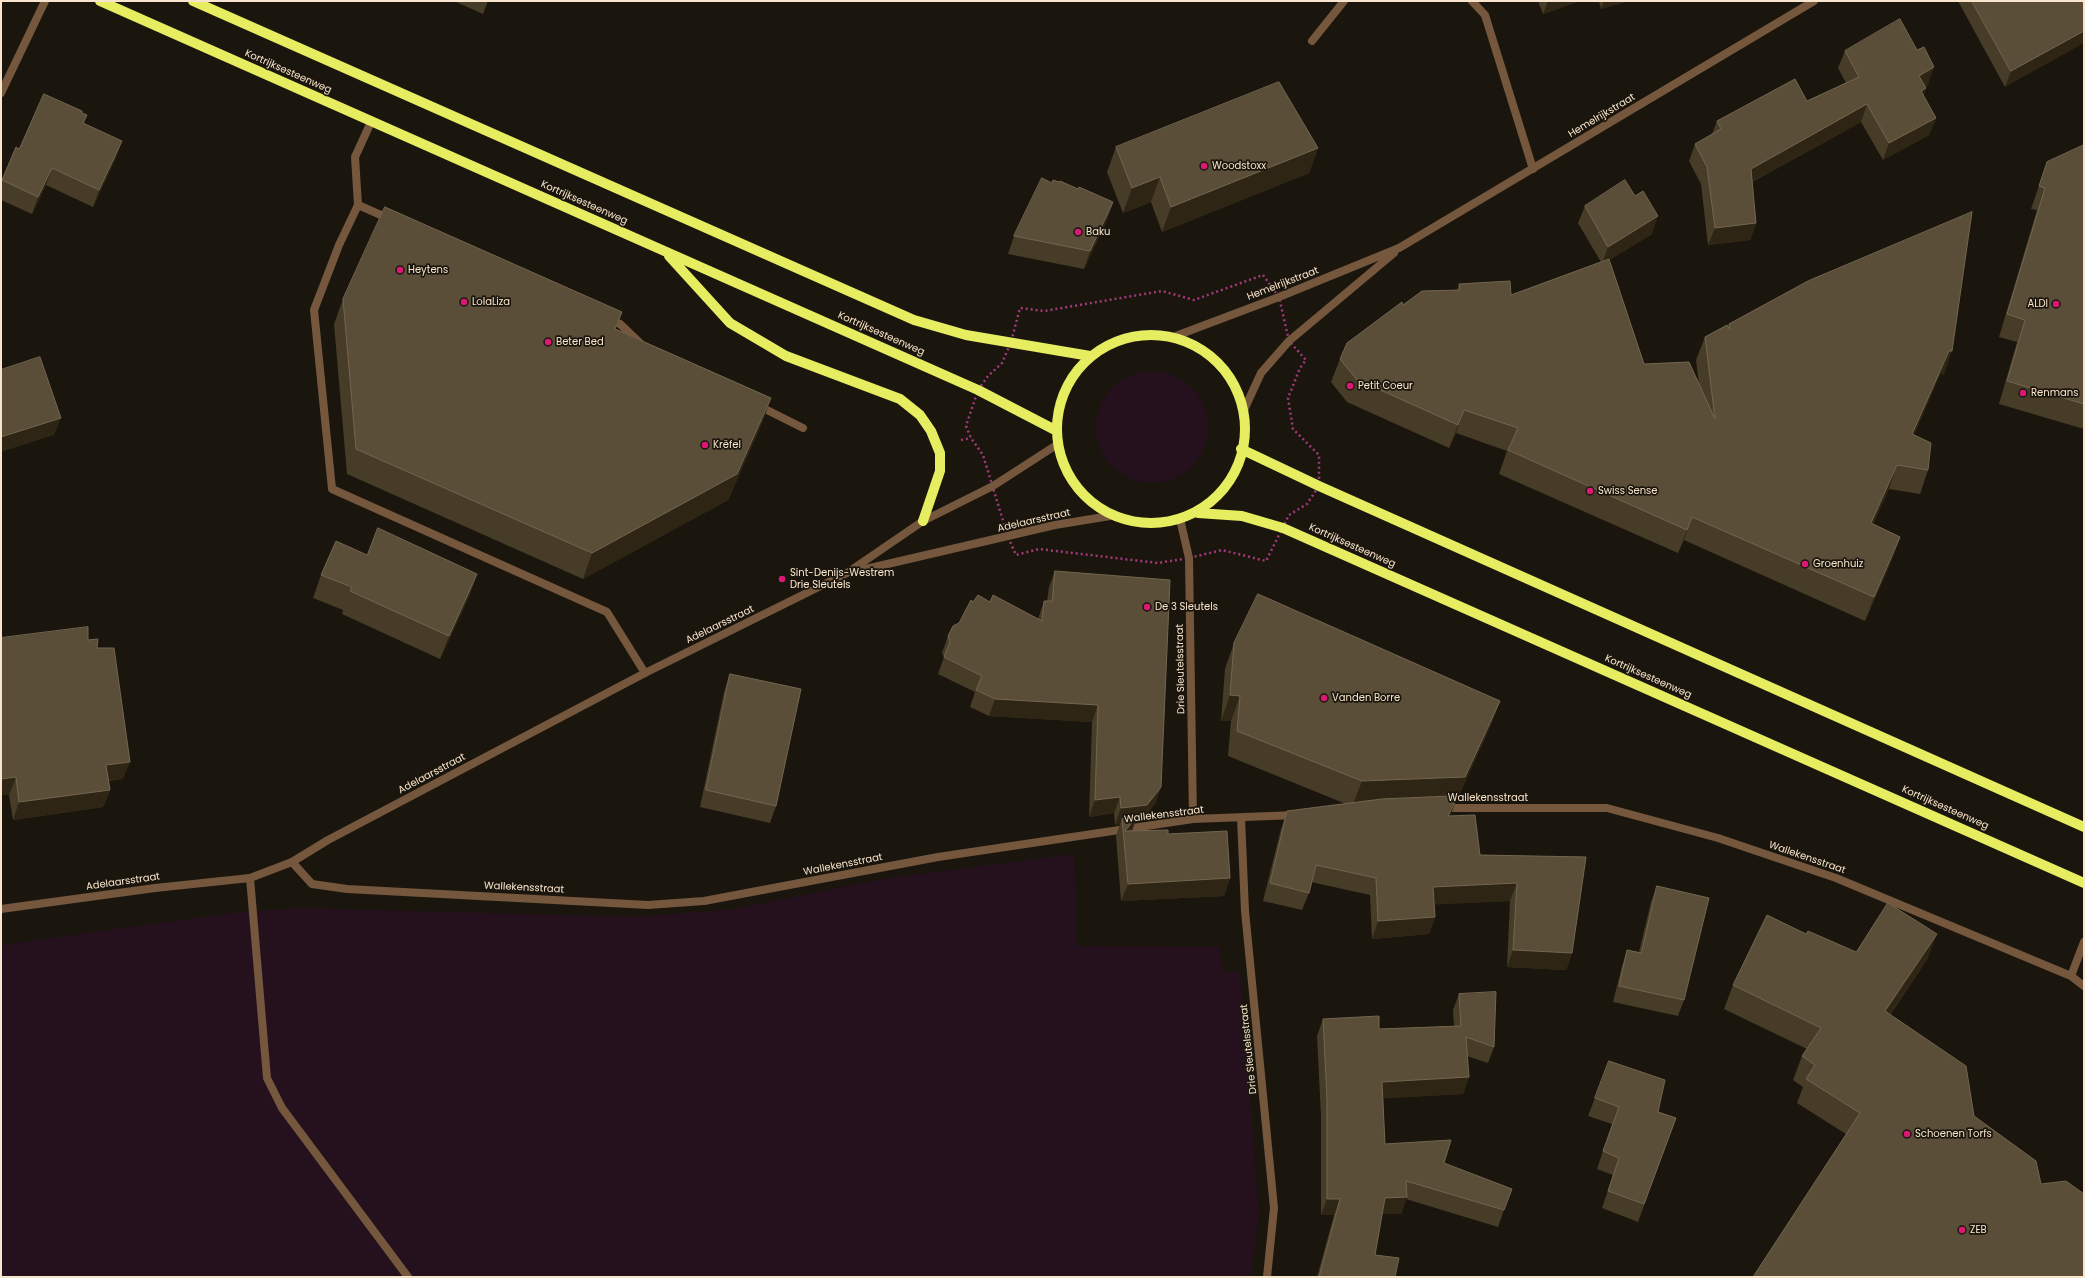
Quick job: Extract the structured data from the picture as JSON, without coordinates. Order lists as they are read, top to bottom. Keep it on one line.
{"streets":{"main road":["Kortrijksesteenweg"],"street":["Hemelrijkstraat","Adelaarsstraat","Drie Sleutelsstraat","Wallekensstraat"]},"crossings":[["Adelaarsstraat","Wallekensstraat"],["Drie Sleutelsstraat","Wallekensstraat"]],"places":["Woodstoxx","Baku","Heytens","LolaLiza","ALDI","Beter Bed","Petit Coeur","Renmans","Krëfel","Swiss Sense","Groenhuiz","Sint-Denijs-Westrem Drie Sleutels","De 3 Sleutels","Vanden Borre","Schoenen Torfs","ZEB"]}
